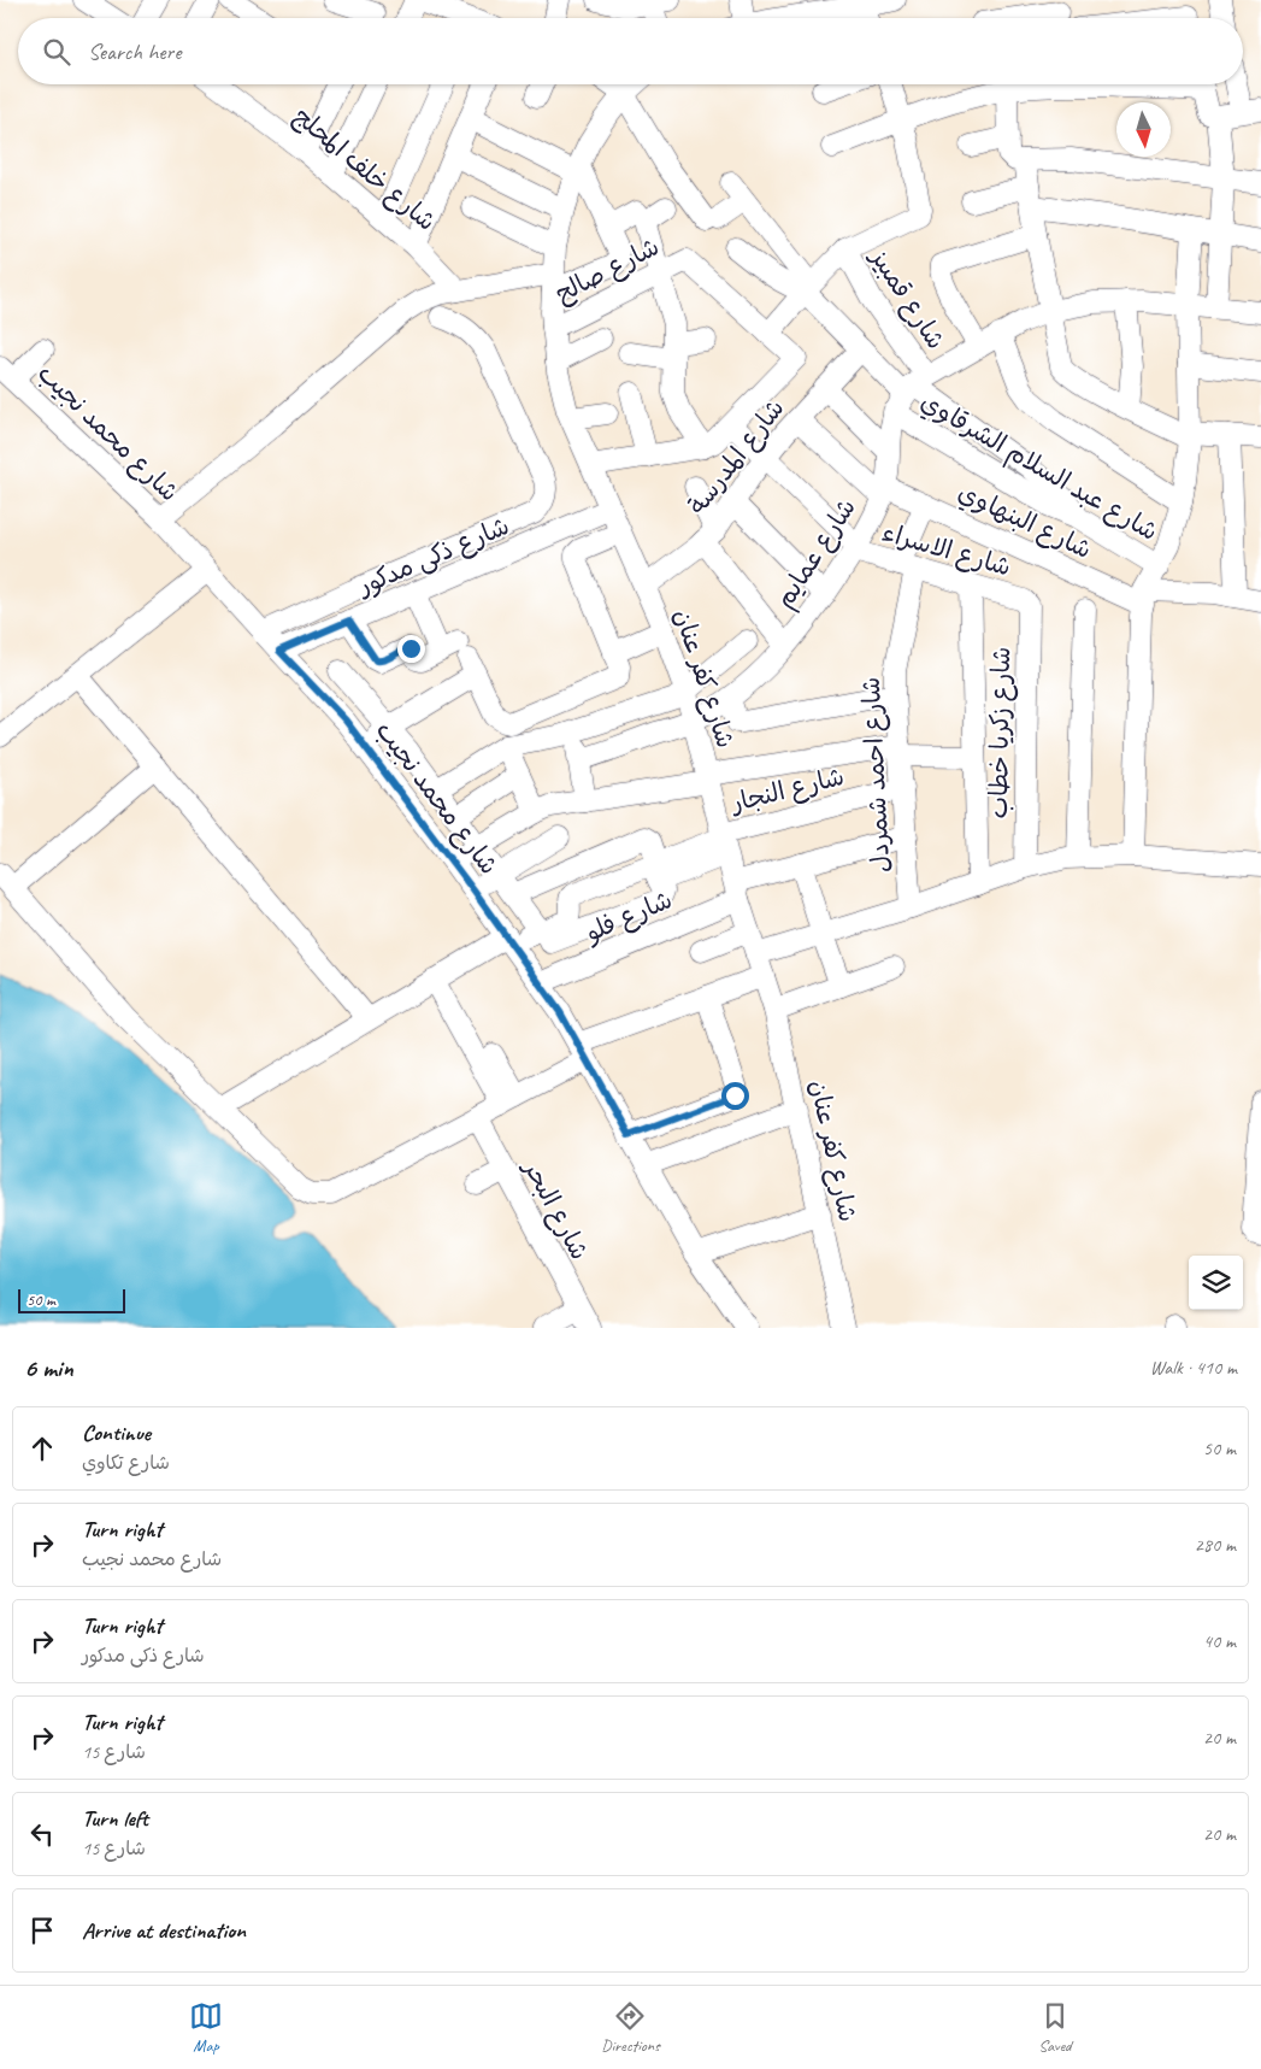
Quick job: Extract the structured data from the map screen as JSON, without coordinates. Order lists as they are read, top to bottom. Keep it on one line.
{"streets":{"street":["شارع خلف المحلج","شارع صالح","شارع قمبيز","شارع محمد نجيب","شارع المدرسة","شارع عبد السلام الشرقاوي","شارع البنهاوي","شارع الاسراء","شارع عمايم","شارع ذكى مدكور","شارع كفر عنان","شارع زكريا خطاب","شارع احمد شمردل","شارع النجار","شارع فلو","شارع البحر"]},"crossings":[["شارع صالح","شارع كفر عنان"],["شارع قمبيز","شارع عمايم"],["شارع محمد نجيب","شارع ذكى مدكور"],["شارع محمد نجيب","شارع فلو"],["شارع المدرسة","شارع البنهاوي"],["شارع المدرسة","شارع كفر عنان"],["شارع عبد السلام الشرقاوي","شارع عمايم"],["شارع البنهاوي","شارع عمايم"],["شارع البنهاوي","شارع احمد شمردل"],["شارع الاسراء","شارع عمايم"],["شارع الاسراء","شارع زكريا خطاب"],["شارع الاسراء","شارع احمد شمردل"],["شارع عمايم","شارع كفر عنان"],["شارع ذكى مدكور","شارع كفر عنان"],["شارع كفر عنان","شارع النجار"],["شارع كفر عنان","شارع فلو"],["شارع احمد شمردل","شارع النجار"],["شارع احمد شمردل","شارع فلو"]],"scale_bar":"50 m","north":"bottom","page":{"search":"Search here","scale":"50 m","heading":["6 min","Walk · 410 m"],"list":[["Continue","شارع تكاوي","50 m"],["Turn right","شارع محمد نجيب","280 m"],["Turn right","شارع ذكى مدكور","40 m"],["Turn right","شارع 15","20 m"],["Turn left","شارع 15","20 m"],"Arrive at destination"],"nav":["Map","Directions","Saved"]}}
